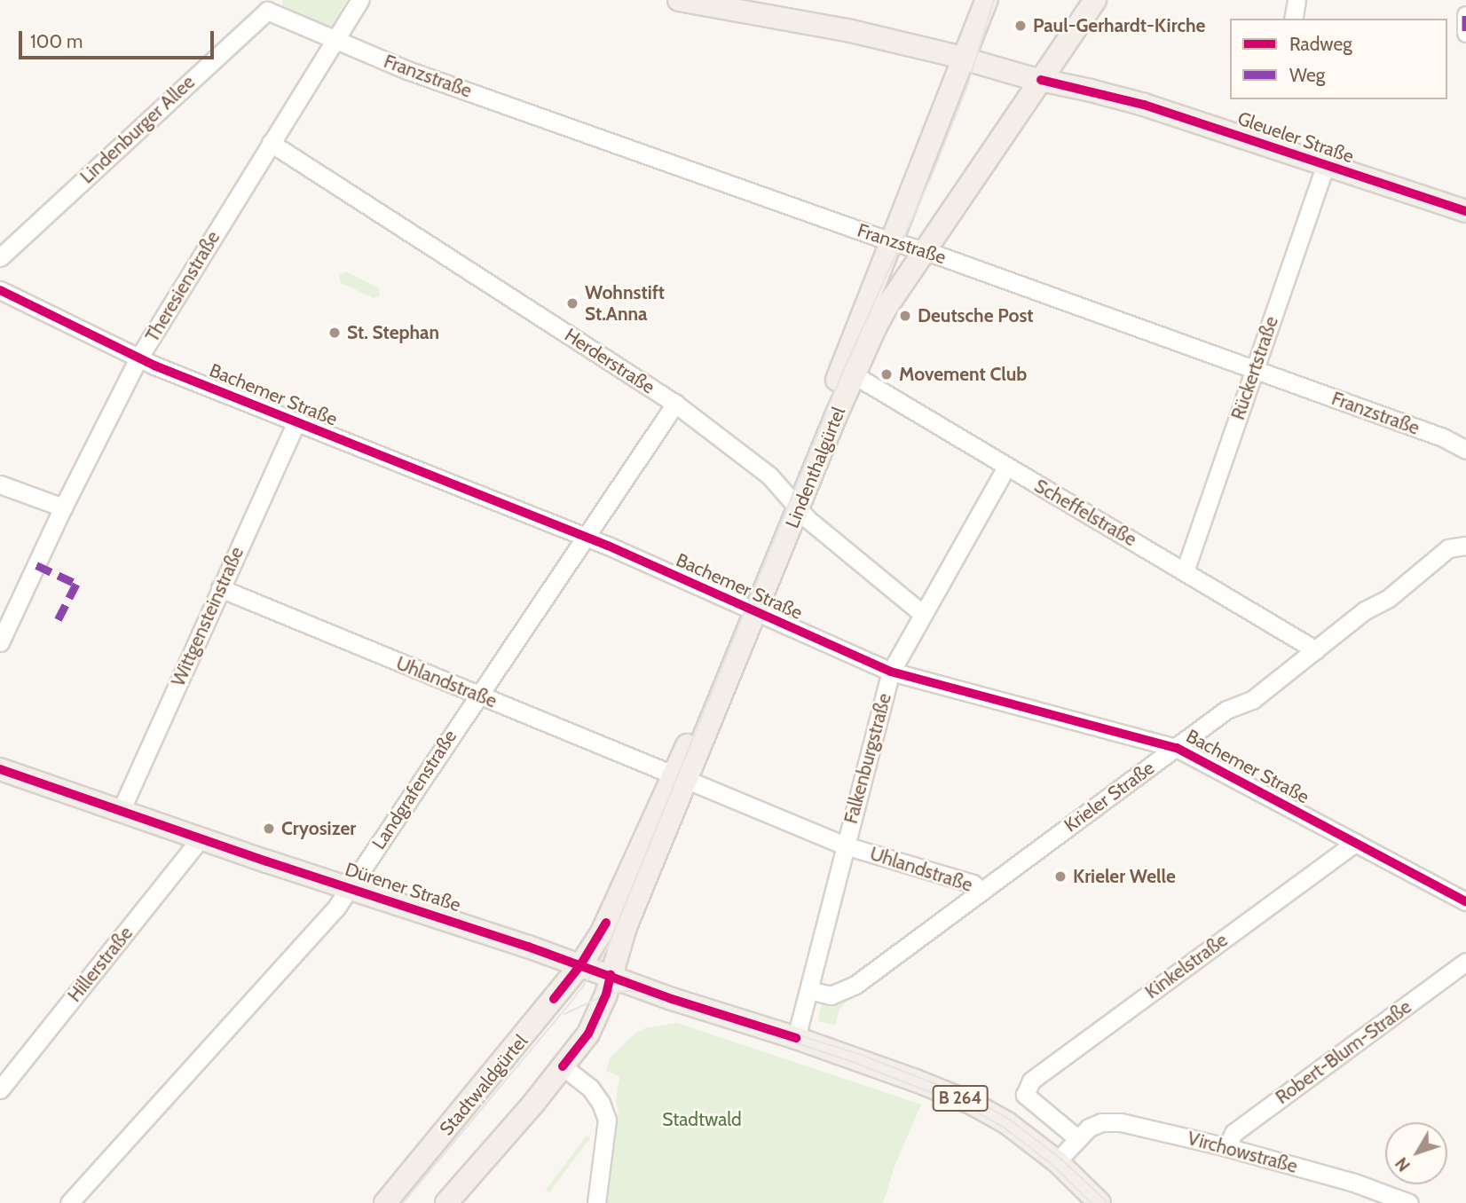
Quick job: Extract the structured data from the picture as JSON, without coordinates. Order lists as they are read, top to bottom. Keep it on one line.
{"streets":{"main road":["Gleueler Straße","Lindenthalgürtel","Dürener Straße","Stadtwaldgürtel","B 264"],"street":["Franzstraße","Lindenburger Allee","Theresienstraße","Herderstraße","Rückertstraße","Bachemer Straße","Scheffelstraße","Wittgensteinstraße","Uhlandstraße","Falkenburgstraße","Landgrafenstraße","Krieler Straße","Hillerstraße","Kinkelstraße","Robert-Blum-Straße","Virchowstraße"]},"crossings":[["Franzstraße","Lindenburger Allee"],["Franzstraße","Theresienstraße"],["Franzstraße","Rückertstraße"],["Franzstraße","Lindenthalgürtel"],["Gleueler Straße","Rückertstraße"],["Gleueler Straße","Lindenthalgürtel"],["Theresienstraße","Herderstraße"],["Theresienstraße","Bachemer Straße"],["Herderstraße","Lindenthalgürtel"],["Herderstraße","Falkenburgstraße"],["Herderstraße","Landgrafenstraße"],["Rückertstraße","Scheffelstraße"],["Bachemer Straße","Lindenthalgürtel"],["Bachemer Straße","Wittgensteinstraße"],["Bachemer Straße","Falkenburgstraße"],["Bachemer Straße","Landgrafenstraße"],["Bachemer Straße","Krieler Straße"],["Bachemer Straße","Kinkelstraße"],["Lindenthalgürtel","Scheffelstraße"],["Lindenthalgürtel","Uhlandstraße"],["Lindenthalgürtel","Dürener Straße"],["Lindenthalgürtel","Stadtwaldgürtel"],["Scheffelstraße","Falkenburgstraße"],["Scheffelstraße","Krieler Straße"],["Wittgensteinstraße","Uhlandstraße"],["Wittgensteinstraße","Dürener Straße"],["Uhlandstraße","Falkenburgstraße"],["Uhlandstraße","Landgrafenstraße"],["Uhlandstraße","Krieler Straße"],["Falkenburgstraße","Krieler Straße"],["Falkenburgstraße","Dürener Straße"],["Landgrafenstraße","Dürener Straße"],["Dürener Straße","Hillerstraße"],["Dürener Straße","Stadtwaldgürtel"],["Dürener Straße","Virchowstraße"],["Kinkelstraße","Virchowstraße"],["Robert-Blum-Straße","Virchowstraße"]],"parks":["Stadtwald"],"places":["Paul-Gerhardt-Kirche","Wohnstift St.Anna","Deutsche Post","St. Stephan","Movement Club","Cryosizer","Krieler Welle"],"legend":["Radweg","Weg"],"scale_bar":"100 m","north":"bottom left"}
